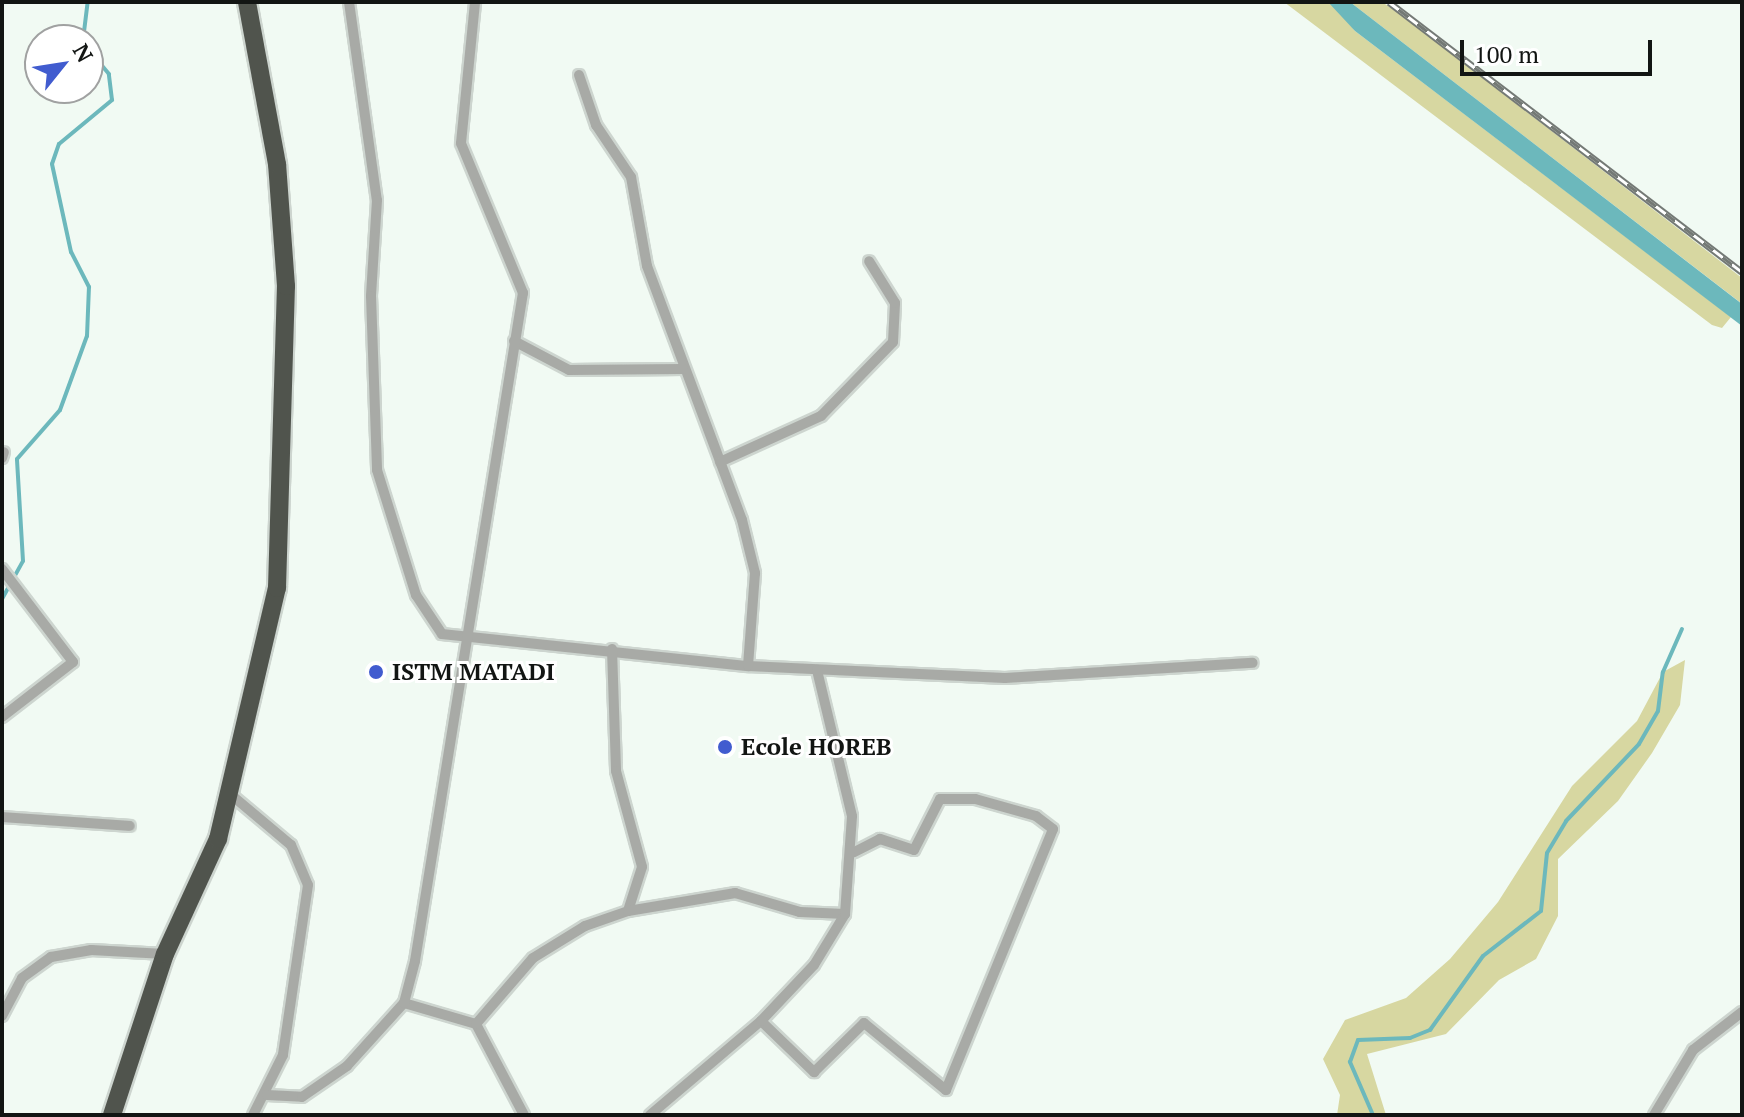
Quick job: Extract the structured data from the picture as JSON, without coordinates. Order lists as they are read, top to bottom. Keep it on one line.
{"places":["ISTM MATADI","Ecole HOREB"],"scale_bar":"100 m","north":"top right"}
